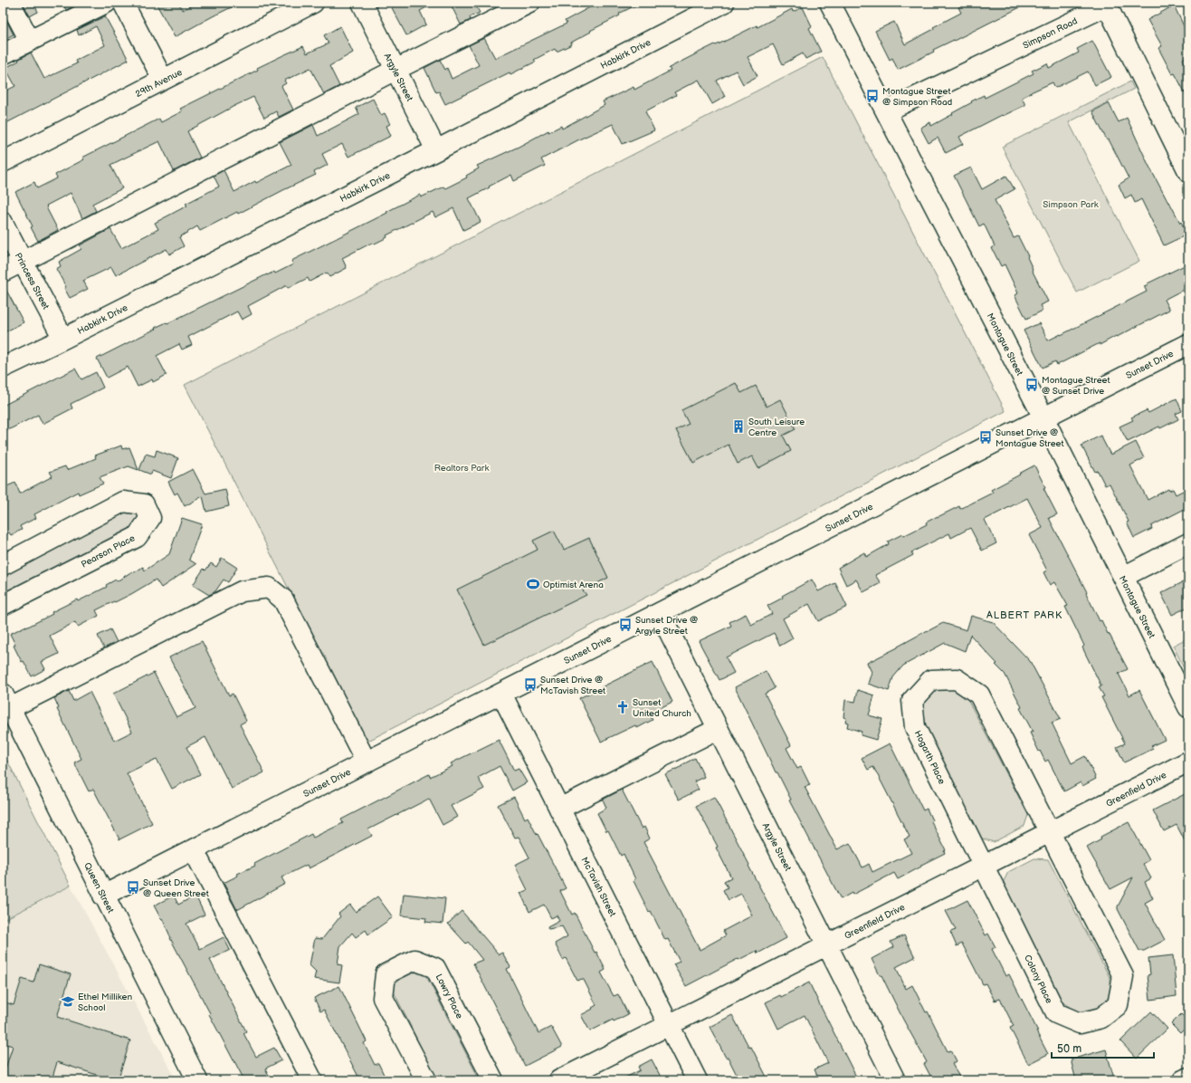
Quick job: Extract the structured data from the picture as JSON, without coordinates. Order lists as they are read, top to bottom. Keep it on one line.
{"streets":{"street":["Simpson Road","Habkirk Drive","Argyle Street","29th Avenue","Princess Street","Montague Street","Sunset Drive","Pearson Place","Hogarth Place","Greenfield Drive","McTavish Street","Queen Street","Colony Place","Lowry Place"]},"crossings":[["Simpson Road","Montague Street"],["Habkirk Drive","Argyle Street"],["Habkirk Drive","Princess Street"],["Argyle Street","Sunset Drive"],["Argyle Street","Greenfield Drive"],["Montague Street","Sunset Drive"],["Sunset Drive","McTavish Street"],["Sunset Drive","Queen Street"],["Hogarth Place","Greenfield Drive"],["Hogarth Place","Colony Place"],["Greenfield Drive","McTavish Street"],["Greenfield Drive","Colony Place"]],"districts":["ALBERT PARK"],"parks":["Simpson Park","Realtors Park"],"places":{"bus stop":["Montague Street @ Simpson Road","Montague Street @ Sunset Drive","Sunset Drive @ Montague Street","Sunset Drive @ Argyle Street","Sunset Drive @ McTavish Street","Sunset Drive @ Queen Street"],"building":["South Leisure Centre"],"sports":["Optimist Arena"],"church":["Sunset United Church"],"school or university":["Ethel Milliken School"]},"scale_bar":"50 m"}
